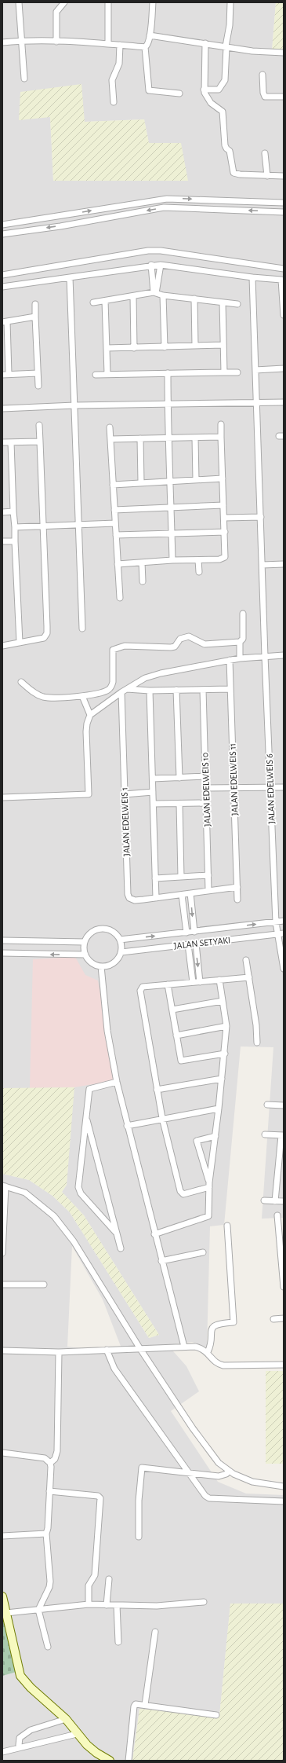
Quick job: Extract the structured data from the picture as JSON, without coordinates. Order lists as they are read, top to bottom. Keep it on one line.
{"streets":{"street":["JALAN EDELWEIS 11","JALAN EDELWEIS 6","JALAN EDELWEIS 10","JALAN EDELWEIS 1","JALAN SETYAKI"]},"crossings":[["JALAN EDELWEIS 11","JALAN EDELWEIS 1"],["JALAN EDELWEIS 6","JALAN SETYAKI"],["JALAN EDELWEIS 10","JALAN EDELWEIS 1"]]}
